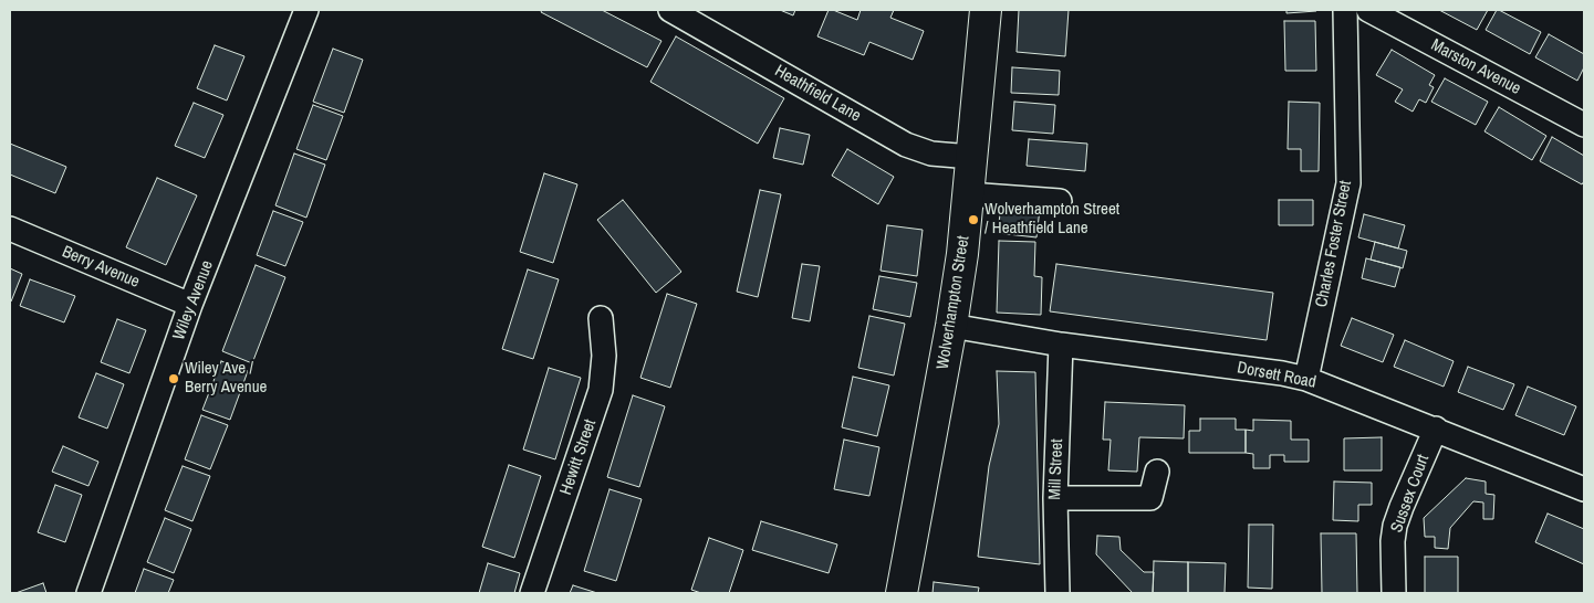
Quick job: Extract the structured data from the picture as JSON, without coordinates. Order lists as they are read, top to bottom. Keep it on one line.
{"streets":{"street":["Marston Avenue","Heathfield Lane","Charles Foster Street","Berry Avenue","Wiley Avenue","Wolverhampton Street","Dorsett Road","Hewitt Street","Mill Street","Sussex Court"]},"crossings":[["Heathfield Lane","Wolverhampton Street"],["Charles Foster Street","Dorsett Road"],["Berry Avenue","Wiley Avenue"],["Wolverhampton Street","Dorsett Road"],["Dorsett Road","Mill Street"],["Dorsett Road","Sussex Court"]],"places":["Wolverhampton Street / Heathfield Lane","Wiley Ave / Berry Avenue"]}
